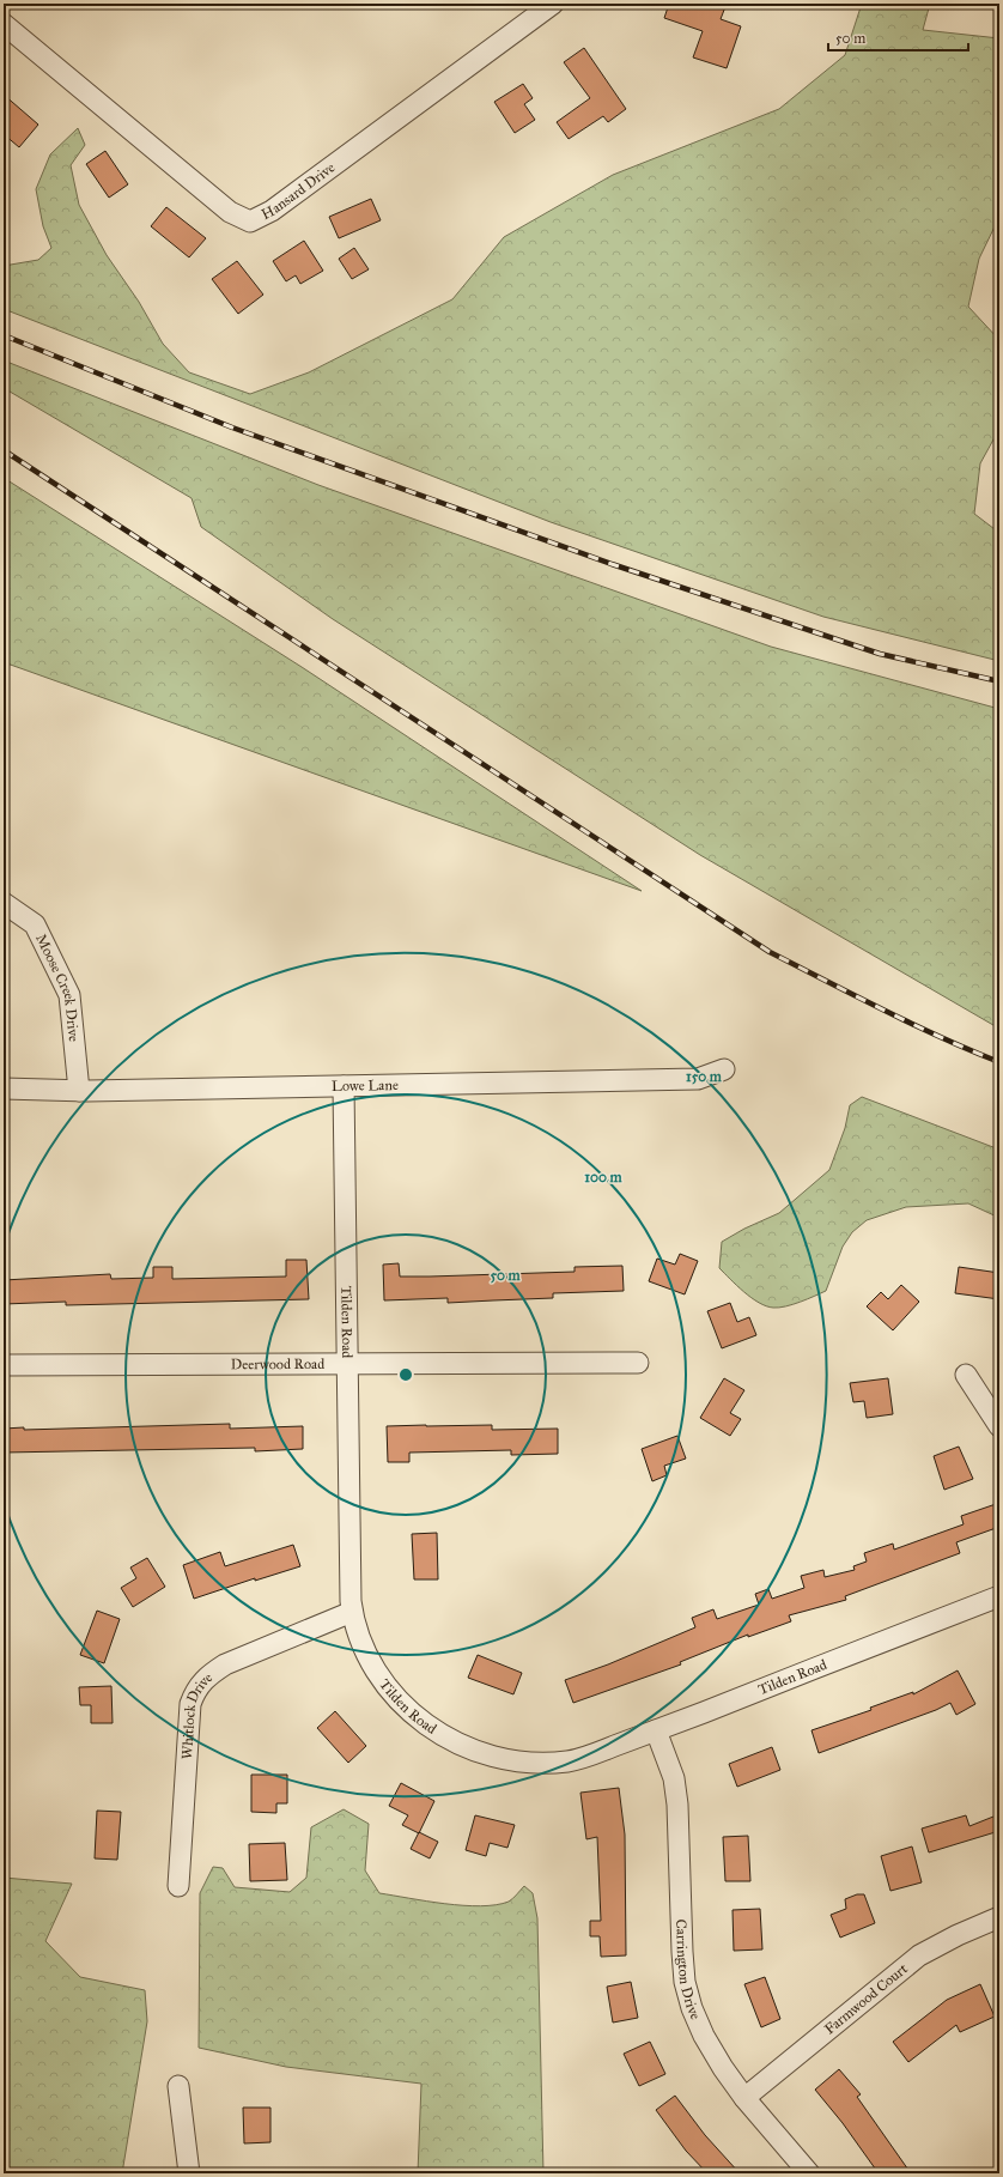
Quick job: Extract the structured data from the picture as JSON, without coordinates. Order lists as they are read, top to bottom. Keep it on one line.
{"streets":{"street":["Hansard Drive","Moose Creek Drive","Lowe Lane","Tilden Road","Deerwood Road","Whitlock Drive","Carrington Drive","Farmwood Court"]},"crossings":[["Moose Creek Drive","Lowe Lane"],["Lowe Lane","Tilden Road"],["Tilden Road","Deerwood Road"],["Tilden Road","Whitlock Drive"],["Tilden Road","Carrington Drive"],["Carrington Drive","Farmwood Court"]],"scale_bar":"50 m","rings":["150 m","100 m","50 m"]}
